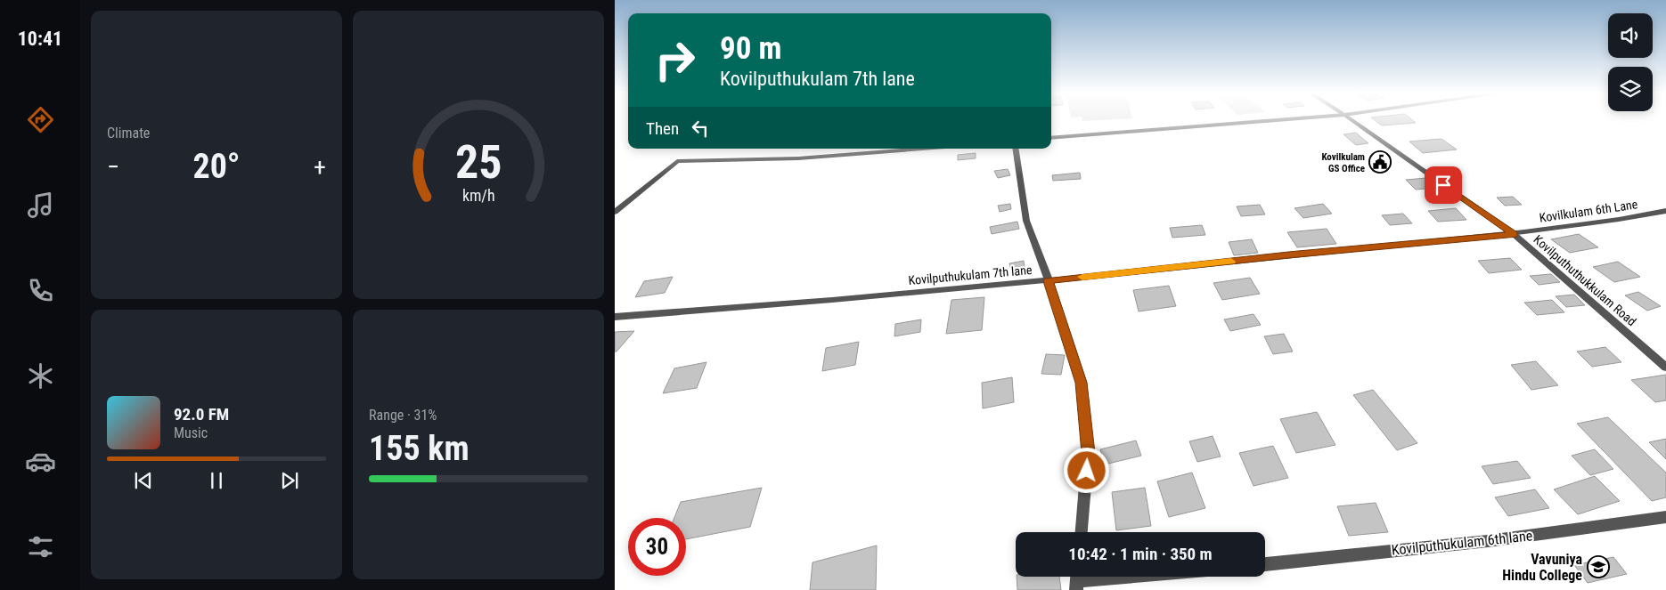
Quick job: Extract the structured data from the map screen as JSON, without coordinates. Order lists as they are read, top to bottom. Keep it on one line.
{"streets":{"street":["Kovilkulam 6th Lane","Kovilputhukulam 7th lane","Kovilputhuthukkulam Road","Kovilputhukulam 6th lane"]},"crossings":[["Kovilkulam 6th Lane","Kovilputhukulam 7th lane"],["Kovilkulam 6th Lane","Kovilputhuthukkulam Road"],["Kovilputhukulam 7th lane","Kovilputhuthukkulam Road"]],"places":{"public building":["Kovilkulam GS Office"],"school or university":["Vavuniya Hindu College"]},"page":{"tabs":"10:41","tile":["Climate",["Range · 31%","155 km"]],"turn":["90 m","Kovilputhukulam 7th lane"],"then":"Then","heat":["−","20°","+"],"song":["92.0 FM","Music"],"limit":"30","trip":"10:42 · 1 min · 350 m","gauge":["25","km/h"]}}
